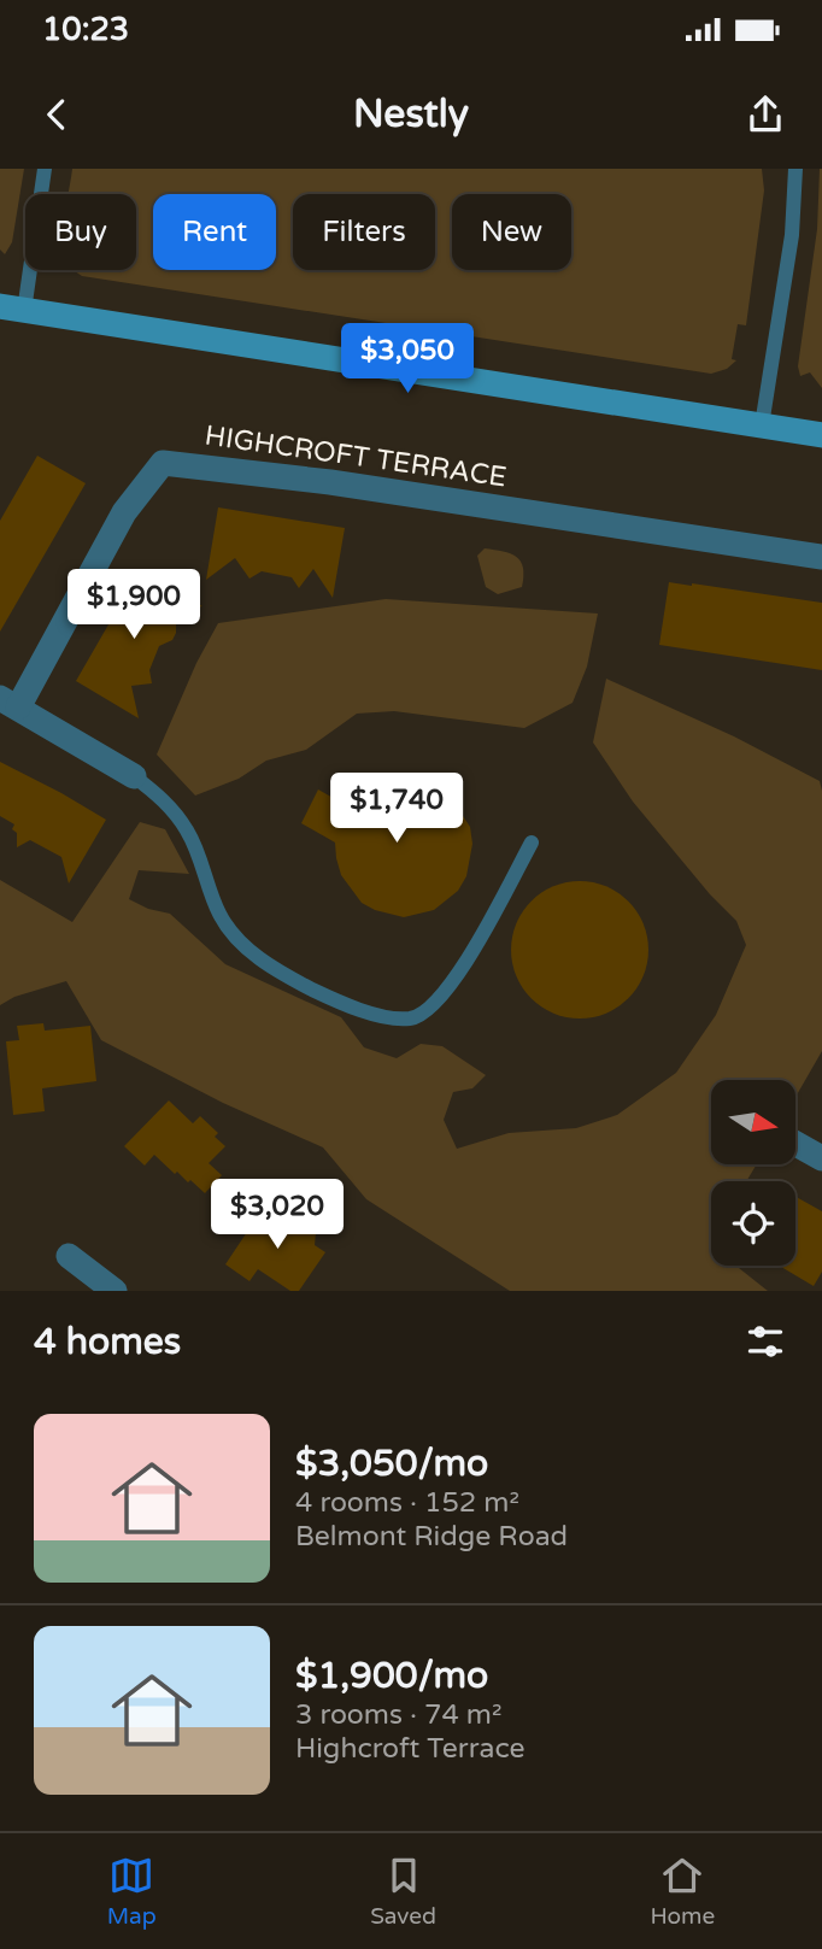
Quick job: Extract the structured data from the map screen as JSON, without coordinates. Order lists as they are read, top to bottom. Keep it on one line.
{"streets":{"street":["HIGHCROFT TERRACE"]},"north":"right","page":{"status":"10:23","header":"Nestly","chip":["Buy","Rent","Filters","New"],"price":["$3,050","$1,900","$1,740","$3,020"],"heading":"4 homes","list":[{"name":"$3,050/mo","note":"4 rooms · 152 m² · Belmont Ridge Road"},{"name":"$1,900/mo","note":"3 rooms · 74 m² · Highcroft Terrace"}],"tabs":["Map","Saved","Home"]}}
